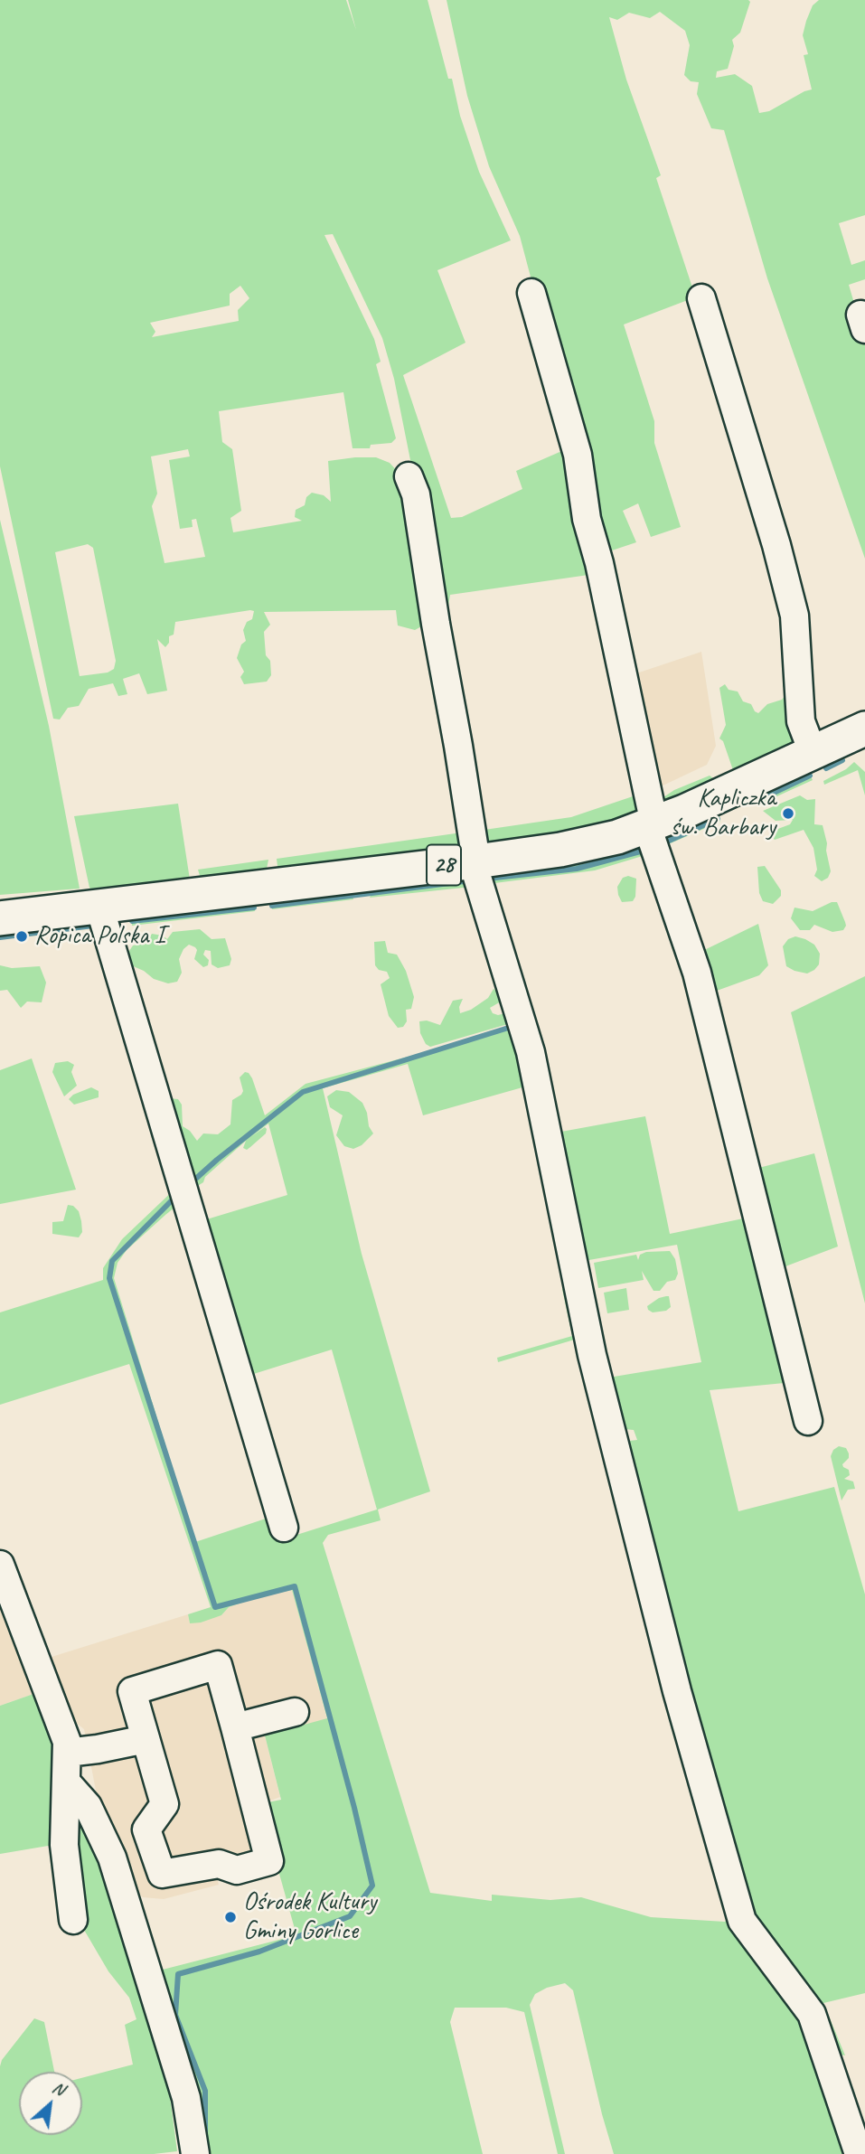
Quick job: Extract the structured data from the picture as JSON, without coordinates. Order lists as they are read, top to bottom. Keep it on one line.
{"streets":{"main road":["28"]},"places":["Kapliczka św. Barbary","Ropica Polska I","Ośrodek Kultury Gminy Gorlice"],"north":"top right"}
